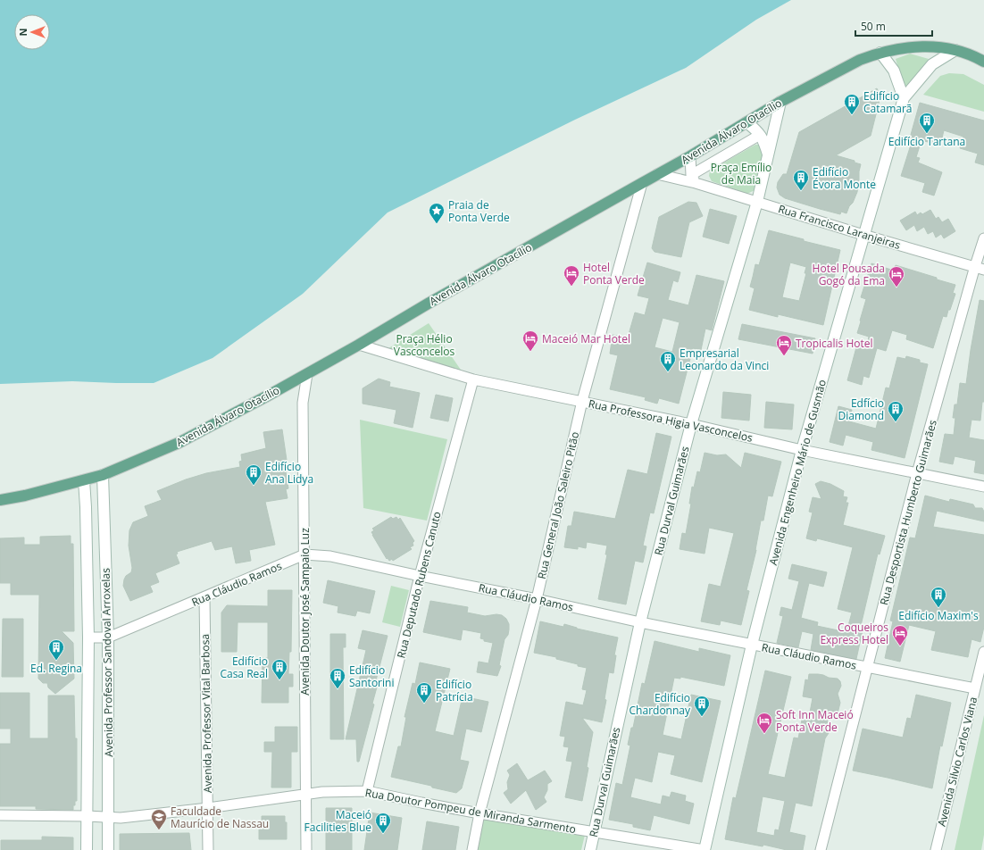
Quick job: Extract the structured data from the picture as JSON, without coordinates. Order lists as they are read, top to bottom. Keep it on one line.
{"streets":{"main road":["Avenida Álvaro Otacílio"],"street":["Rua Francisco Laranjeiras","Rua Professora Higia Vasconcelos","Avenida Engenheiro Mário de Gusmão","Rua Durval Guimarães","Rua General João Saleiro Pitão","Rua Desportista Humberto Guimarães","Rua Cláudio Ramos","Rua Deputado Rubens Canuto","Avenida Doutor José Sampaio Luz","Avenida Professor Sandoval Arroxelas","Avenida Professor Vital Barbosa","Avenida Silvio Carlos Viana","Rua Doutor Pompeu de Miranda Sarmento"]},"crossings":[["Avenida Álvaro Otacílio","Rua Francisco Laranjeiras"],["Avenida Álvaro Otacílio","Rua Professora Higia Vasconcelos"],["Avenida Álvaro Otacílio","Avenida Engenheiro Mário de Gusmão"],["Avenida Álvaro Otacílio","Rua Durval Guimarães"],["Avenida Álvaro Otacílio","Rua General João Saleiro Pitão"],["Avenida Álvaro Otacílio","Avenida Doutor José Sampaio Luz"],["Avenida Álvaro Otacílio","Avenida Professor Sandoval Arroxelas"],["Rua Francisco Laranjeiras","Avenida Engenheiro Mário de Gusmão"],["Rua Francisco Laranjeiras","Rua Durval Guimarães"],["Rua Francisco Laranjeiras","Rua Desportista Humberto Guimarães"],["Rua Professora Higia Vasconcelos","Avenida Engenheiro Mário de Gusmão"],["Rua Professora Higia Vasconcelos","Rua Durval Guimarães"],["Rua Professora Higia Vasconcelos","Rua General João Saleiro Pitão"],["Rua Professora Higia Vasconcelos","Rua Desportista Humberto Guimarães"],["Rua Professora Higia Vasconcelos","Rua Deputado Rubens Canuto"],["Avenida Engenheiro Mário de Gusmão","Rua Cláudio Ramos"],["Avenida Engenheiro Mário de Gusmão","Rua Doutor Pompeu de Miranda Sarmento"],["Rua Durval Guimarães","Rua Cláudio Ramos"],["Rua Durval Guimarães","Rua Doutor Pompeu de Miranda Sarmento"],["Rua General João Saleiro Pitão","Rua Cláudio Ramos"],["Rua General João Saleiro Pitão","Rua Doutor Pompeu de Miranda Sarmento"],["Rua Desportista Humberto Guimarães","Rua Cláudio Ramos"],["Rua Cláudio Ramos","Rua Deputado Rubens Canuto"],["Rua Cláudio Ramos","Avenida Doutor José Sampaio Luz"],["Rua Cláudio Ramos","Avenida Professor Sandoval Arroxelas"],["Rua Cláudio Ramos","Avenida Professor Vital Barbosa"],["Rua Cláudio Ramos","Avenida Silvio Carlos Viana"],["Rua Deputado Rubens Canuto","Rua Doutor Pompeu de Miranda Sarmento"],["Avenida Doutor José Sampaio Luz","Rua Doutor Pompeu de Miranda Sarmento"],["Avenida Professor Sandoval Arroxelas","Rua Doutor Pompeu de Miranda Sarmento"],["Avenida Professor Vital Barbosa","Rua Doutor Pompeu de Miranda Sarmento"]],"parks":["Praça Emílio de Maia","Praça Hélio Vasconcelos"],"places":{"building":["Edifício Catamarã","Edifício Tartana","Edifício Évora Monte","Empresarial Leonardo da Vinci","Edfício Diamond","Edifício Ana Lidya","Edifício Maxim's","Ed. Regina","Edifício Casa Real","Edifício Santorini","Edifício Patrícia","Edifício Chardonnay","Maceió Facilities Blue"],"place":["Praia de Ponta Verde"],"hotel":["Hotel Ponta Verde","Hotel Pousada Gogó da Ema","Maceió Mar Hotel","Tropicalis Hotel","Coqueiros Express Hotel","Soft Inn Maceió Ponta Verde"],"school or university":["Faculdade Maurício de Nassau"]},"scale_bar":"50 m","north":"left"}
